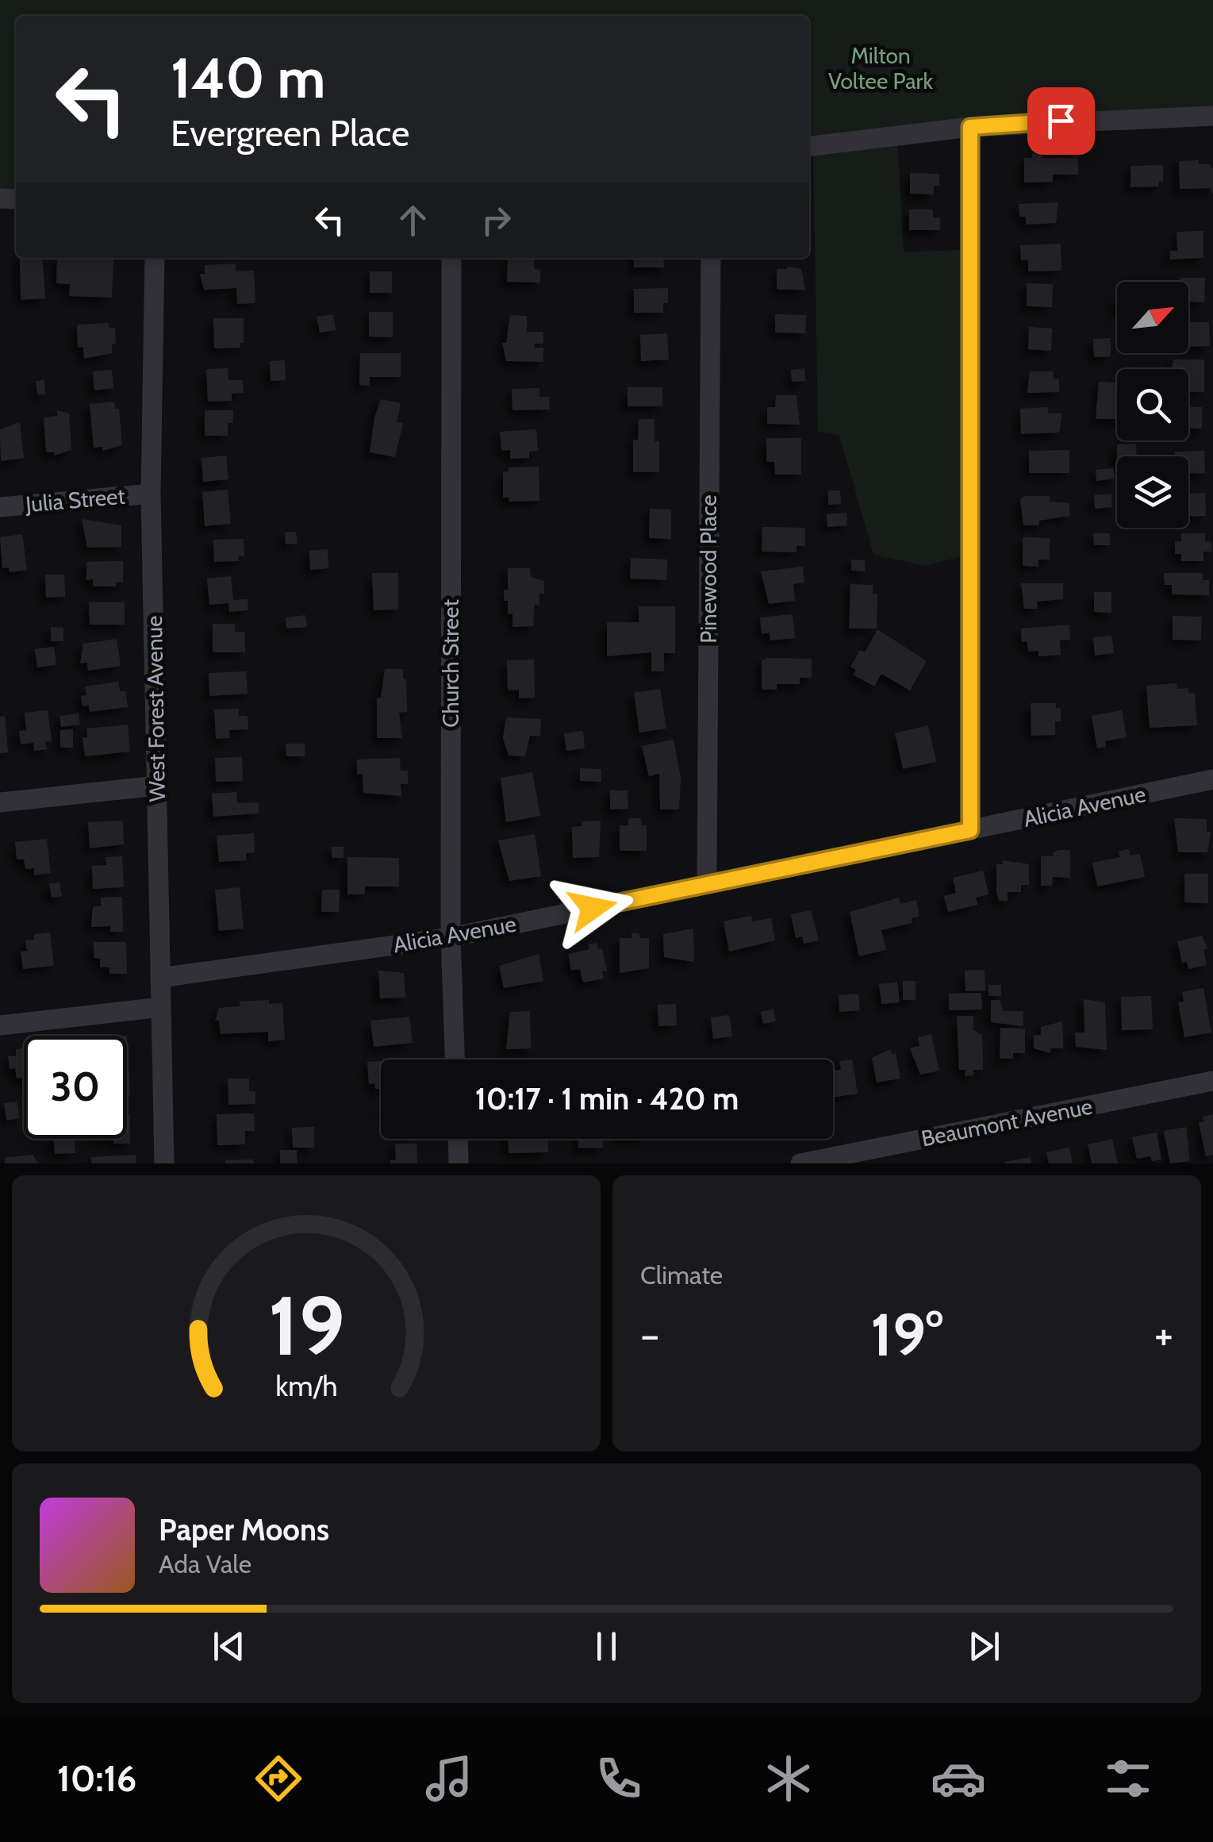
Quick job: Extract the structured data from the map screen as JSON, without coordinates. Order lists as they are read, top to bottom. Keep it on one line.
{"streets":{"street":["Julia Street","Pinewood Place","Church Street","West Forest Avenue","Alicia Avenue","Beaumont Avenue"]},"crossings":[["Julia Street","West Forest Avenue"],["Pinewood Place","Alicia Avenue"],["Church Street","Alicia Avenue"],["West Forest Avenue","Alicia Avenue"]],"parks":["Milton Voltee Park"],"north":"top right","page":{"turn":["140 m","Evergreen Place"],"limit":"30","trip":"10:17 · 1 min · 420 m","tile":"Climate","heat":["−","19°","+"],"song":["Paper Moons","Ada Vale"],"tabs":"10:16","gauge":["19","km/h"]}}
